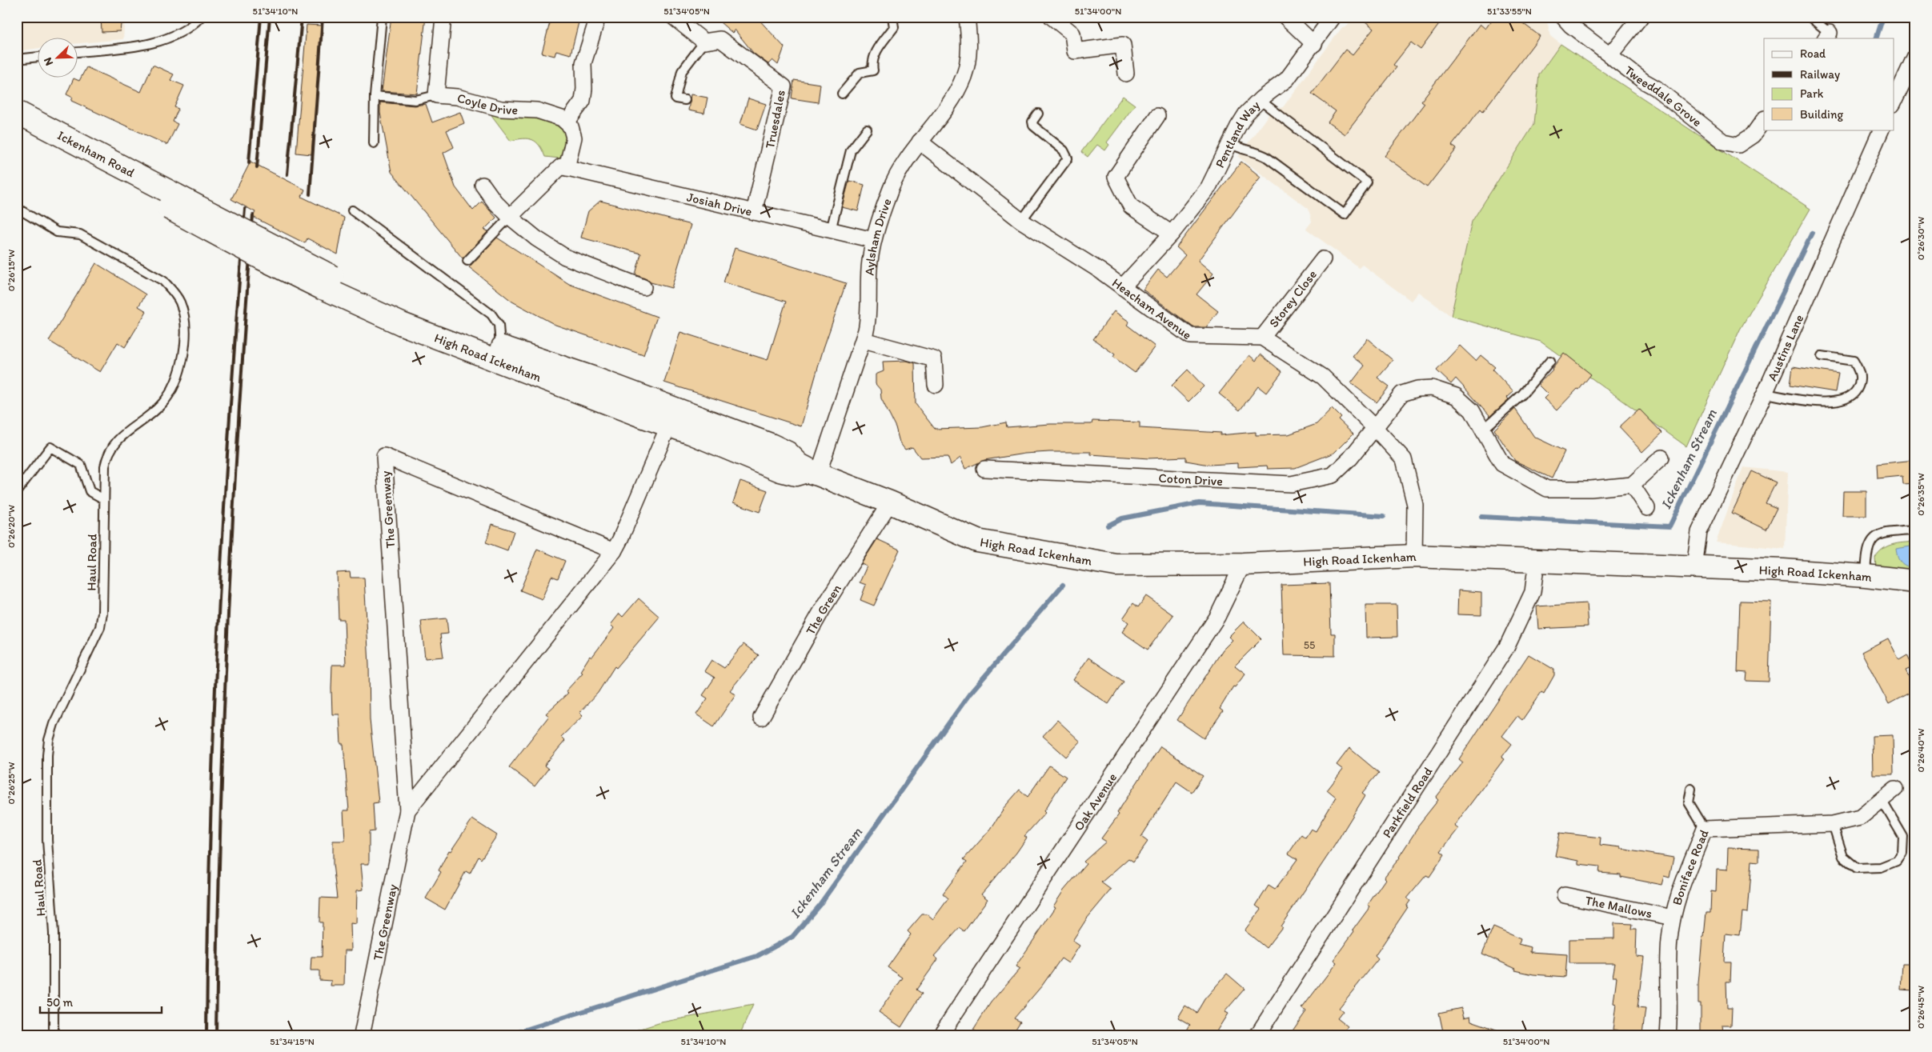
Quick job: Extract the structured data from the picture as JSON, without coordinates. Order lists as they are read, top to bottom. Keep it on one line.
{"streets":{"main road":["Ickenham Road","High Road Ickenham"],"street":["Tweeddale Grove","Coyle Drive","Truesdales","Pentland Way","Josiah Drive","Aylsham Drive","Storey Close","Heacham Avenue","Austins Lane","Coton Drive","The Greenway","The Green","Oak Avenue","Parkfield Road","Boniface Road","The Mallows"],"lane":["Haul Road"]},"crossings":[["Truesdales","Josiah Drive"],["Pentland Way","Heacham Avenue"],["Ickenham Road","High Road Ickenham"],["Josiah Drive","Aylsham Drive"],["Aylsham Drive","Heacham Avenue"],["Aylsham Drive","High Road Ickenham"],["Storey Close","Heacham Avenue"],["Austins Lane","High Road Ickenham"],["High Road Ickenham","The Greenway"],["High Road Ickenham","The Green"],["High Road Ickenham","Oak Avenue"],["High Road Ickenham","Parkfield Road"],["Boniface Road","The Mallows"]],"water":["Ickenham Stream"],"house_numbers":["55"],"legend":["Road","Railway","Park","Building"],"scale_bar":"50 m","north":"bottom left","coordinates":["51°34'10\"N","51°34'05\"N","51°34'00\"N","51°33'55\"N","0°26'30\"W","0°26'15\"W","0°26'35\"W","0°26'20\"W","0°26'40\"W","0°26'25\"W","0°26'45\"W","51°34'15\"N"]}
